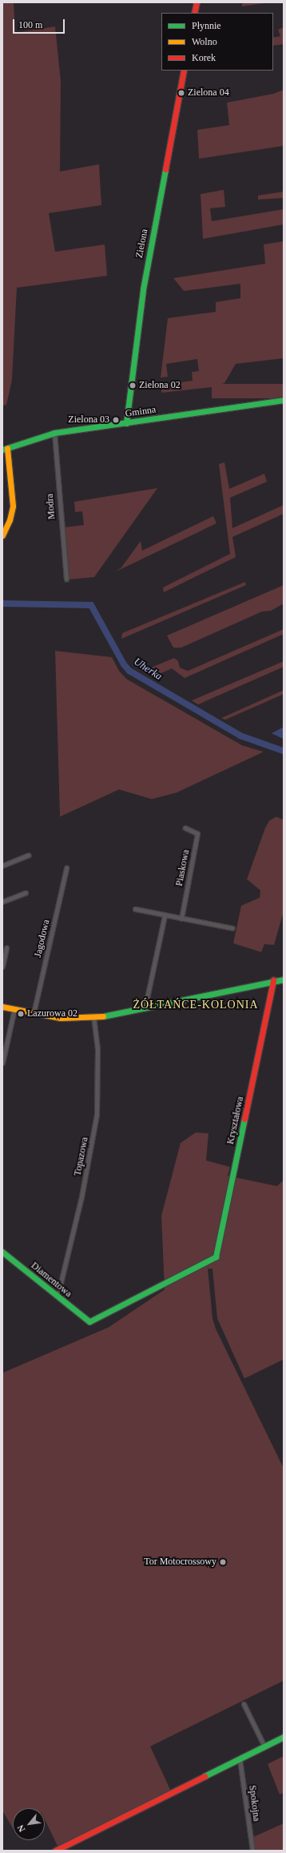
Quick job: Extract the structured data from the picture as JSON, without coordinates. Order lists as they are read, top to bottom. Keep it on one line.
{"streets":{"street":["Zielona","Gminna","Modra","Piaskowa","Jagodowa","Kryształowa","Topazowa","Diamentowa","Spokojna"]},"crossings":[["Zielona","Gminna"],["Gminna","Modra"],["Kryształowa","Diamentowa"],["Topazowa","Diamentowa"]],"districts":["ŻÓŁTAŃCE-KOLONIA"],"water":["Uherka"],"places":["Zielona 04","Zielona 02","Zielona 03","Lazurowa 02","Tor Motocrossowy"],"legend":["Płynnie","Wolno","Korek"],"scale_bar":"100 m","north":"bottom left"}
